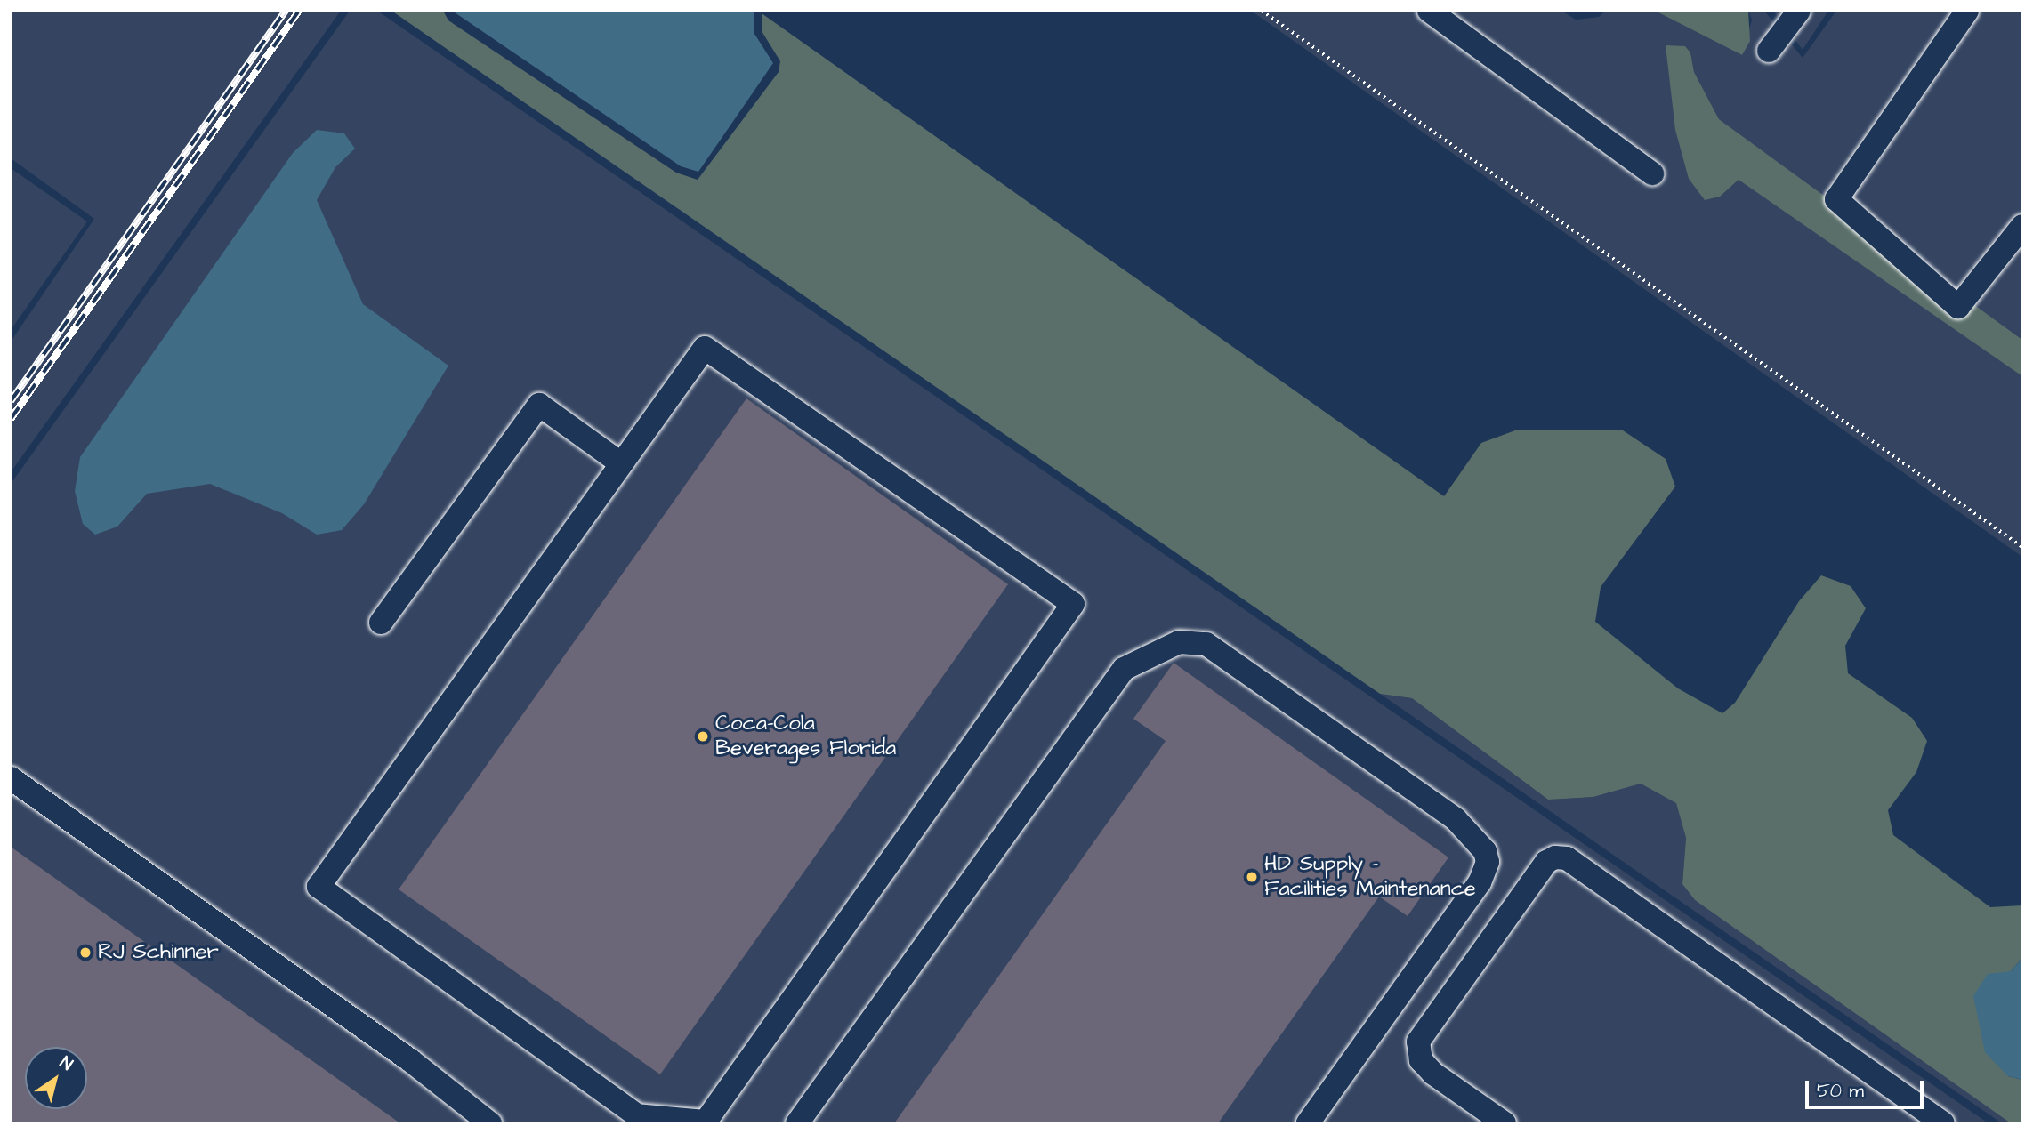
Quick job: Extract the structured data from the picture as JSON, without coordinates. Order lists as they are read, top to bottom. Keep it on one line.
{"places":["Coca-Cola Beverages Florida","HD Supply - Facilities Maintenance","RJ Schinner"],"scale_bar":"50 m","north":"top right"}
